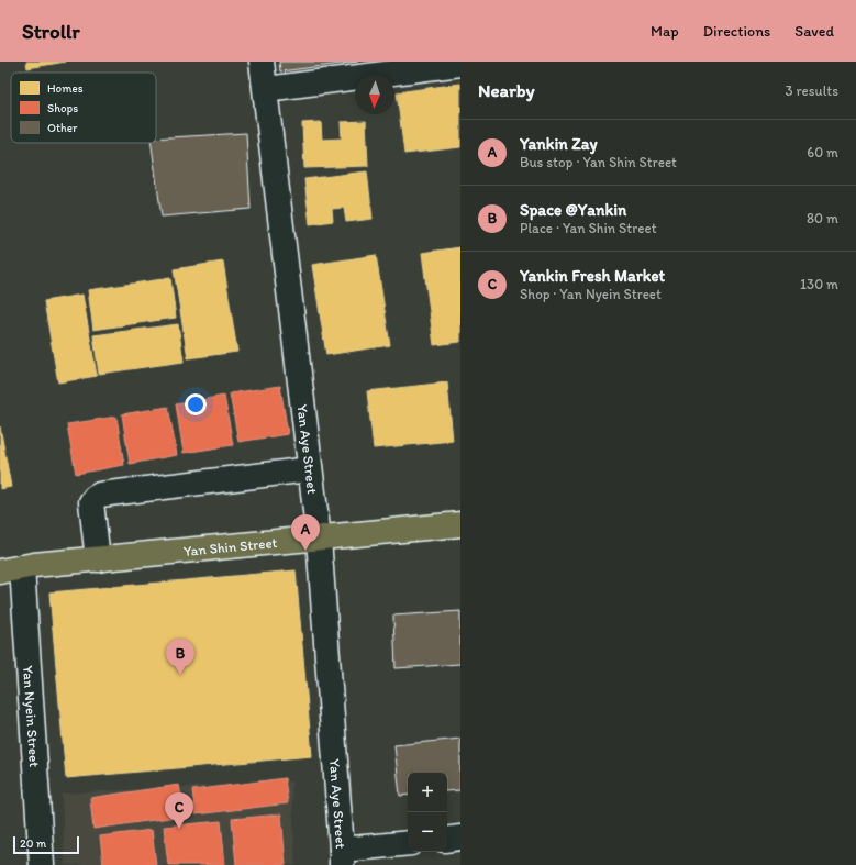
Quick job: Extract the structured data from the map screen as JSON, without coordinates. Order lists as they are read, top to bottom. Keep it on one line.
{"streets":{"main road":["Yan Shin Street"],"street":["Yan Aye Street","Yan Nyein Street"]},"crossings":[["Yan Aye Street","Yan Shin Street"],["Yan Shin Street","Yan Nyein Street"]],"legend":["Homes","Shops","Other"],"scale_bar":"20 m","north":"bottom","page":{"header":"Strollr","nav":["Map","Directions","Saved"],"heading":["Nearby","3 results"],"list":[{"mark":"A","name":"Yankin Zay","note":"Bus stop · Yan Shin Street","value":"60 m"},{"mark":"B","name":"Space @Yankin","note":"Place · Yan Shin Street","value":"80 m"},{"mark":"C","name":"Yankin Fresh Market","note":"Shop · Yan Nyein Street","value":"130 m"}],"pins":["A","B","C"],"map_buttons":["+","−"],"scale":"20 m"}}
